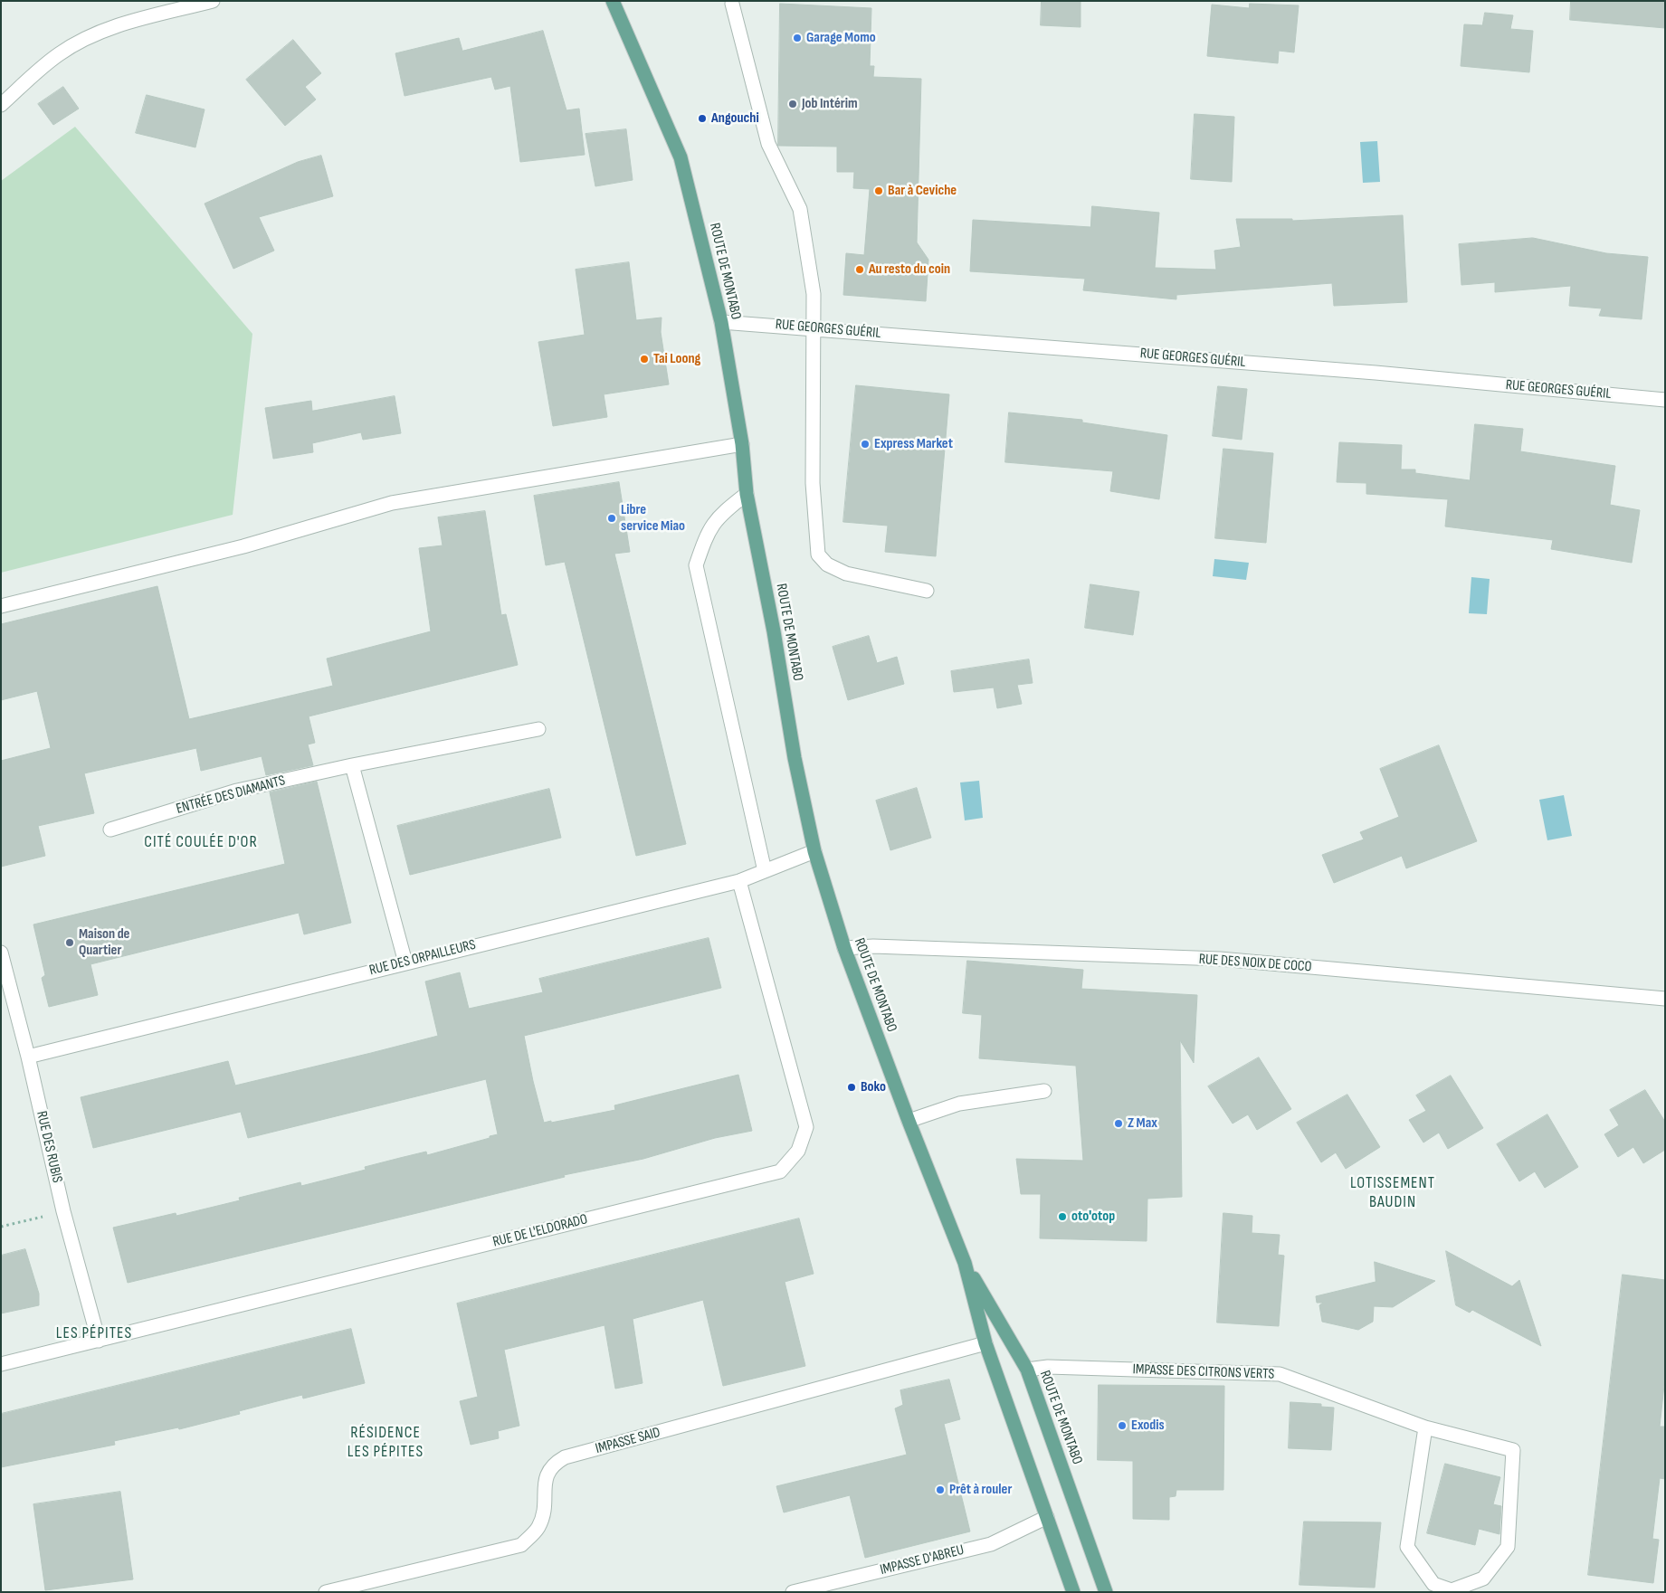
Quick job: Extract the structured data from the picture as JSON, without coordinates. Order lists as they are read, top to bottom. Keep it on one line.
{"streets":{"main road":["ROUTE DE MONTABO"],"street":["RUE GEORGES GUÉRIL","ENTRÉE DES DIAMANTS","RUE DES ORPAILLEURS","RUE DES NOIX DE COCO","RUE DES RUBIS","RUE DE L'ELDORADO","IMPASSE DES CITRONS VERTS","IMPASSE SAID","IMPASSE D'ABREU"]},"crossings":[["ROUTE DE MONTABO","RUE GEORGES GUÉRIL"],["ROUTE DE MONTABO","RUE DES ORPAILLEURS"],["ROUTE DE MONTABO","RUE DES NOIX DE COCO"],["ROUTE DE MONTABO","IMPASSE DES CITRONS VERTS"],["ROUTE DE MONTABO","IMPASSE SAID"],["ROUTE DE MONTABO","IMPASSE D'ABREU"],["RUE DES ORPAILLEURS","RUE DES RUBIS"],["RUE DES ORPAILLEURS","RUE DE L'ELDORADO"],["RUE DES RUBIS","RUE DE L'ELDORADO"]],"districts":["CITÉ COULÉE D'OR","LOTISSEMENT BAUDIN","LES PÉPITES","RÉSIDENCE LES PÉPITES"],"places":["Garage Momo","Job Intérim","Angouchi","Bar à Ceviche","Au resto du coin","Tai Loong","Express Market","Libre service Miao","Maison de Quartier","Boko","Z Max","oto'otop","Exodis","Prêt à rouler"]}
